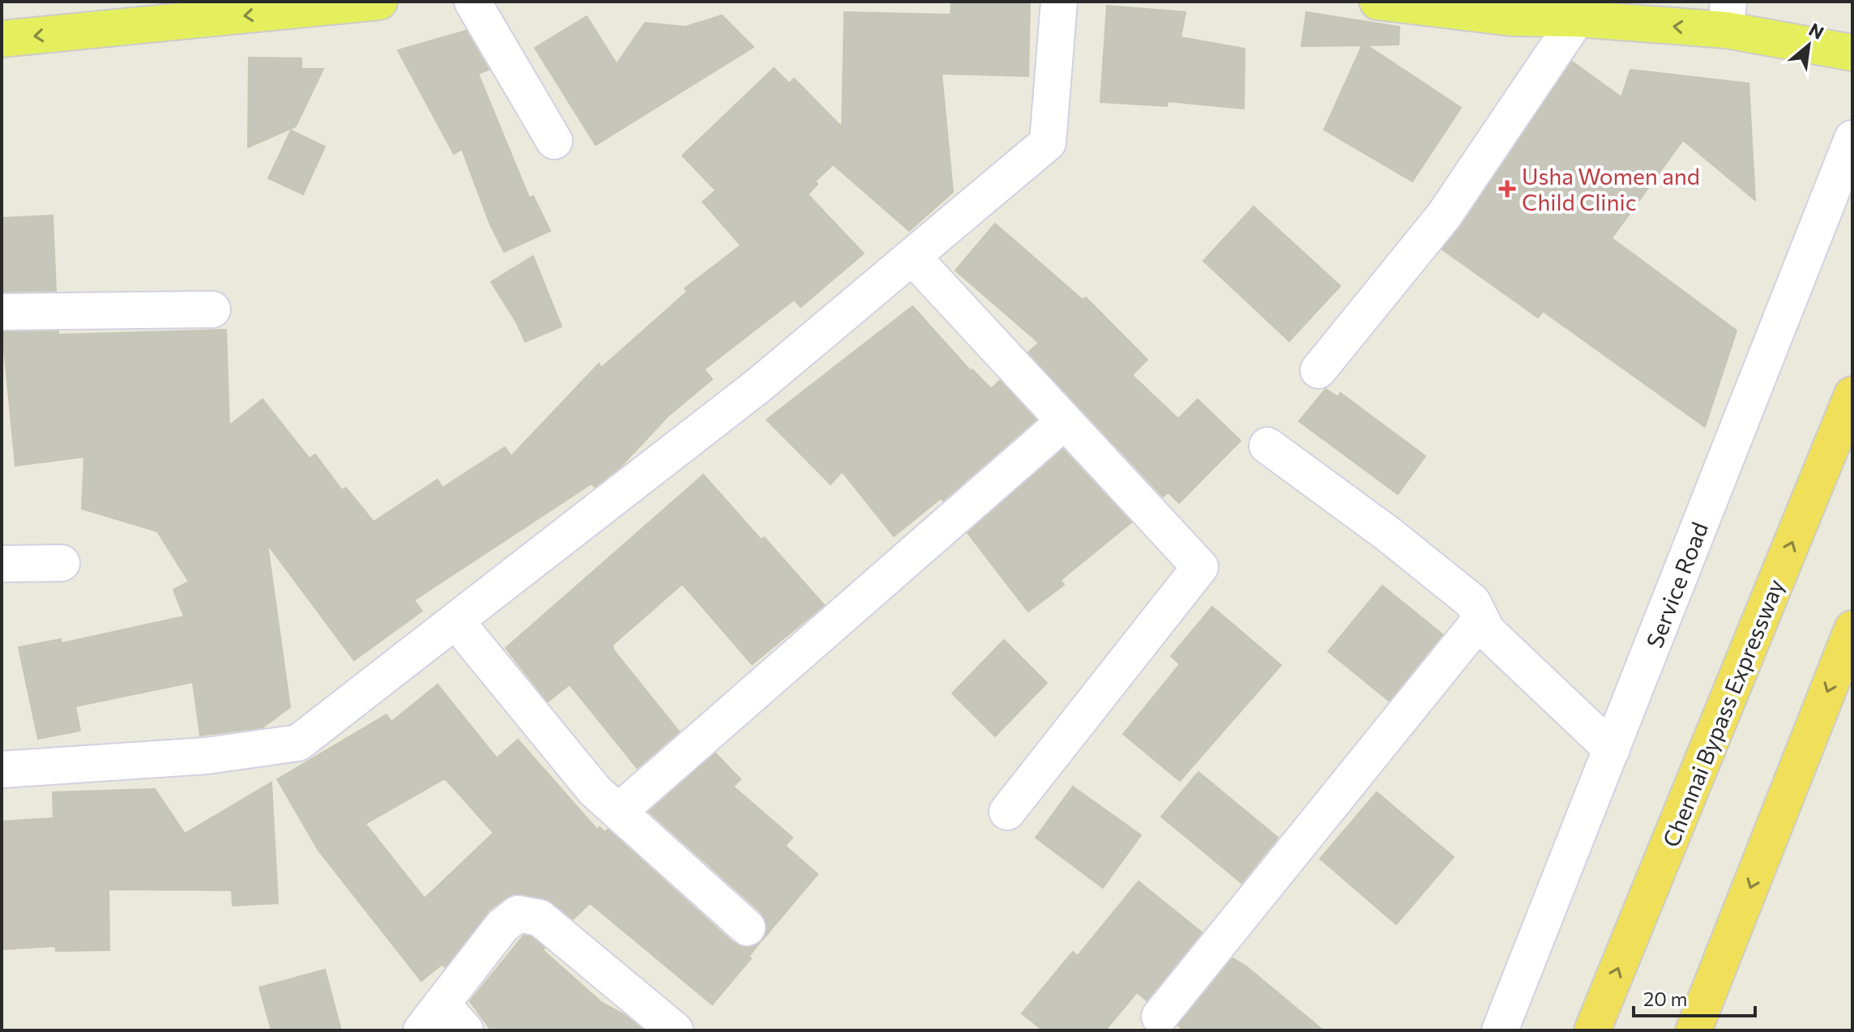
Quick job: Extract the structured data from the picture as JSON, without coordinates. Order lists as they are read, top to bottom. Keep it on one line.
{"streets":{"highway":["Chennai Bypass Expressway"],"street":["Service Road"]},"places":{"health":["Usha Women and Child Clinic"]},"scale_bar":"20 m","north":"top right"}
